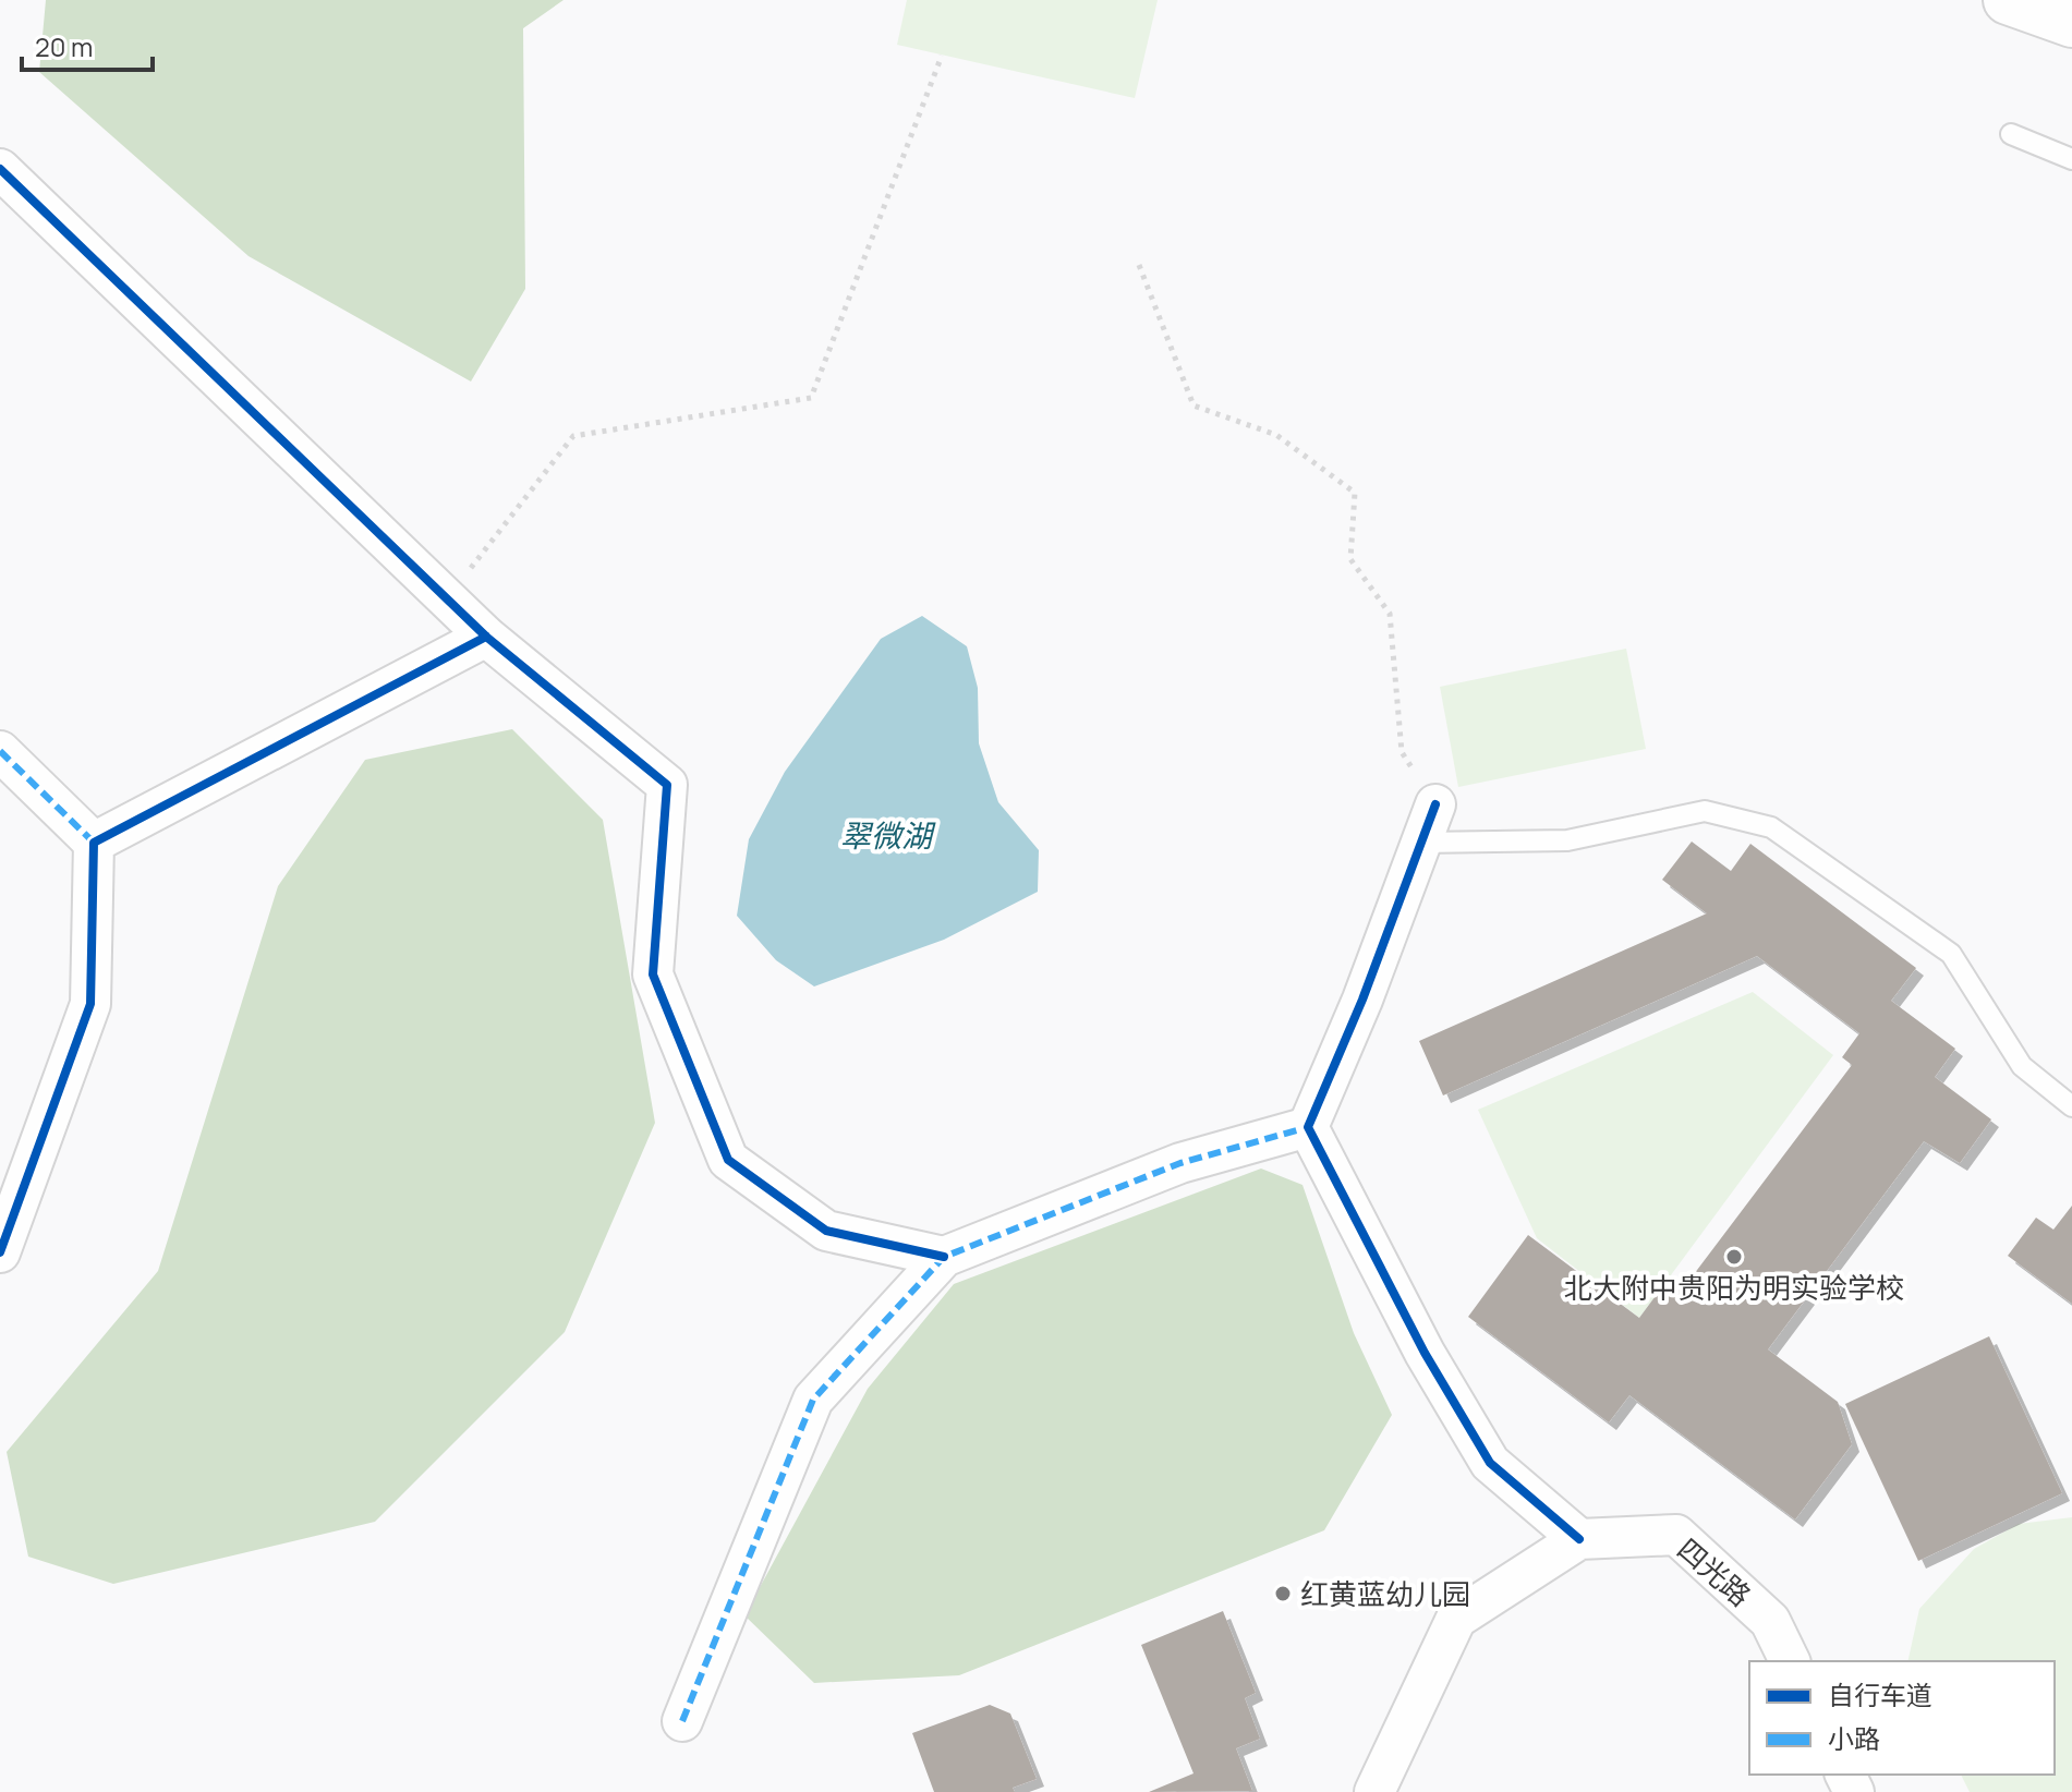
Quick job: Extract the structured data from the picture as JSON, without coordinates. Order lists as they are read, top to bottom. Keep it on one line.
{"streets":{"street":["四光路"]},"water":["翠微湖"],"places":["北大附中贵阳为明实验学校","红黄蓝幼儿园"],"legend":["自行车道","小路"],"scale_bar":"20 m"}
